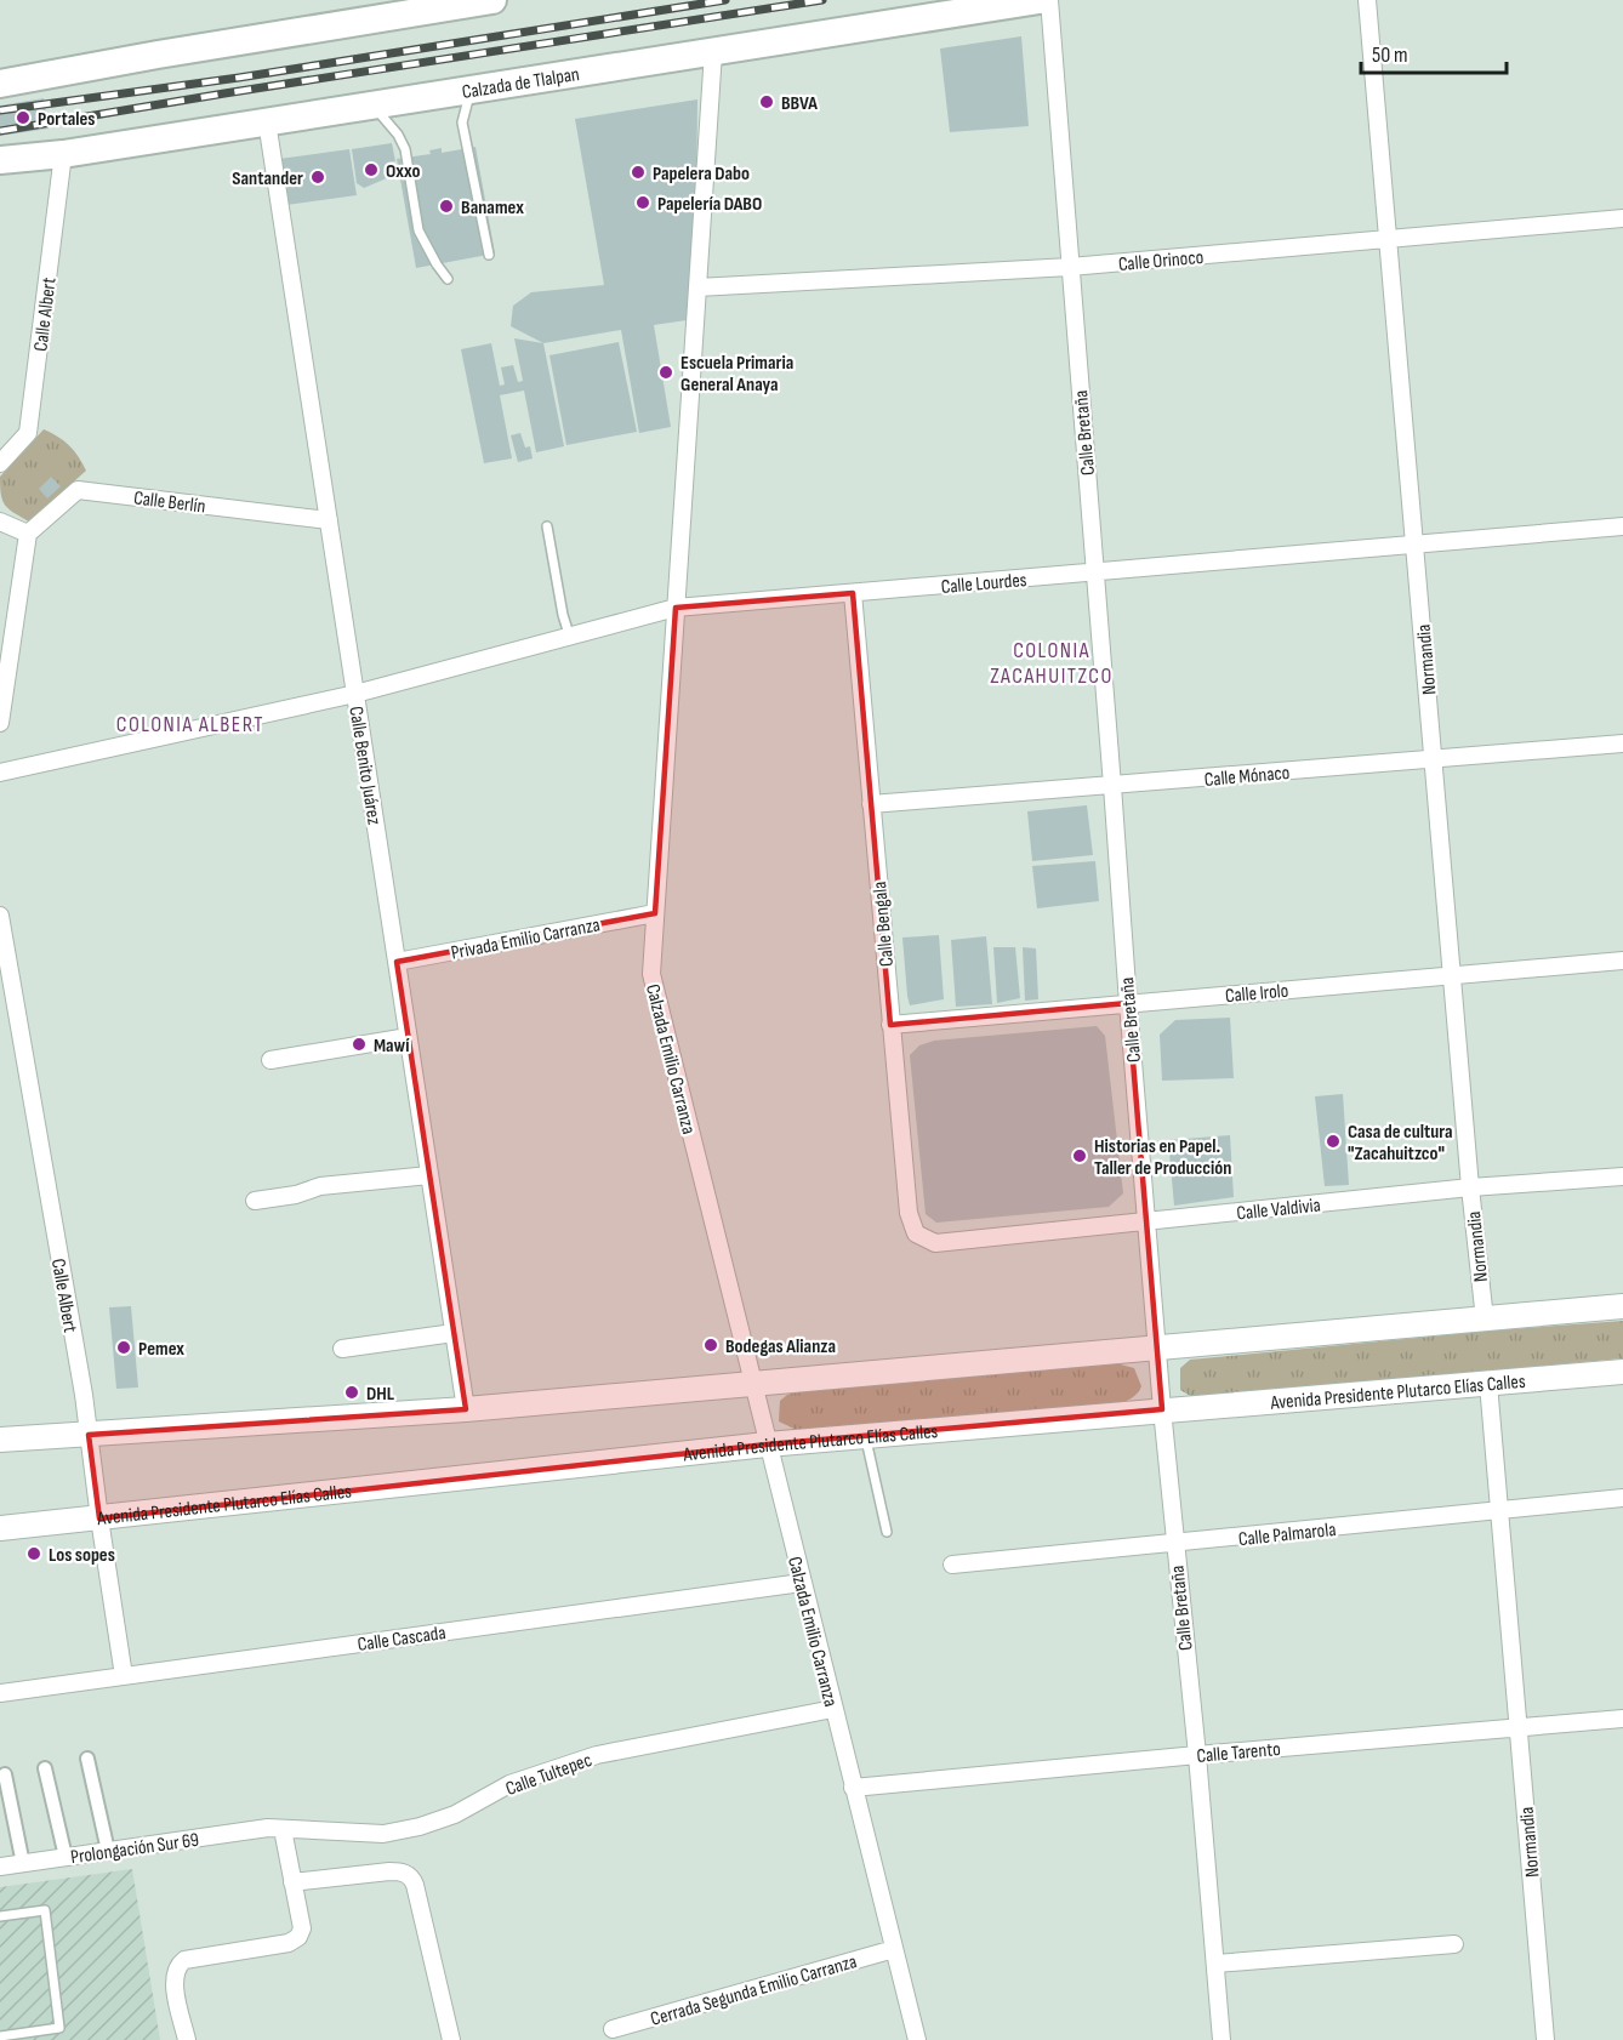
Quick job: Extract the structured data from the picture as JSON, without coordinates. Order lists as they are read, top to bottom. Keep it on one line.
{"streets":{"highway":["Calzada de Tlalpan"],"main road":["Avenida Presidente Plutarco Elías Calles"],"street":["Calle Orinoco","Calle Albert","Calle Bretaña","Calle Berlín","Calle Lourdes","Normandia","Calle Benito Juárez","Calle Mónaco","Calle Bengala","Privada Emilio Carranza","Calle Irolo","Calzada Emilio Carranza","Calle Valdivia","Calle Palmarola","Calle Cascada","Calle Tarento","Calle Tultepec","Prolongación Sur 69","Cerrada Segunda Emilio Carranza"]},"crossings":[["Calzada de Tlalpan","Calle Albert"],["Calzada de Tlalpan","Calle Benito Juárez"],["Calzada de Tlalpan","Calzada Emilio Carranza"],["Calle Orinoco","Calle Bretaña"],["Calle Orinoco","Normandia"],["Calle Orinoco","Calzada Emilio Carranza"],["Calle Albert","Avenida Presidente Plutarco Elías Calles"],["Calle Albert","Calle Cascada"],["Calle Bretaña","Calle Lourdes"],["Calle Bretaña","Calle Mónaco"],["Calle Bretaña","Calle Irolo"],["Calle Bretaña","Calle Valdivia"],["Calle Bretaña","Avenida Presidente Plutarco Elías Calles"],["Calle Bretaña","Calle Palmarola"],["Calle Bretaña","Calle Tarento"],["Calle Berlín","Calle Benito Juárez"],["Calle Lourdes","Normandia"],["Calle Lourdes","Calle Benito Juárez"],["Calle Lourdes","Calle Bengala"],["Calle Lourdes","Calzada Emilio Carranza"],["Normandia","Calle Mónaco"],["Normandia","Calle Irolo"],["Normandia","Calle Valdivia"],["Normandia","Avenida Presidente Plutarco Elías Calles"],["Normandia","Calle Palmarola"],["Normandia","Calle Tarento"],["Calle Benito Juárez","Privada Emilio Carranza"],["Calle Mónaco","Calle Bengala"],["Calle Bengala","Calle Irolo"],["Calle Bengala","Calle Valdivia"],["Privada Emilio Carranza","Calzada Emilio Carranza"],["Calzada Emilio Carranza","Avenida Presidente Plutarco Elías Calles"],["Calzada Emilio Carranza","Calle Cascada"],["Calzada Emilio Carranza","Calle Tarento"],["Calzada Emilio Carranza","Calle Tultepec"],["Calzada Emilio Carranza","Cerrada Segunda Emilio Carranza"],["Calle Tultepec","Prolongación Sur 69"]],"districts":["COLONIA ZACAHUITZCO","COLONIA ALBERT"],"places":["BBVA","Portales","Oxxo","Papelera Dabo","Santander","Papelería DABO","Banamex","Escuela Primaria General Anaya","Mawí","Casa de cultura \"Zacahuitzco\"","Historias en Papel. Taller de Producción","Bodegas Alianza","Pemex","DHL","Los sopes"],"scale_bar":"50 m"}
